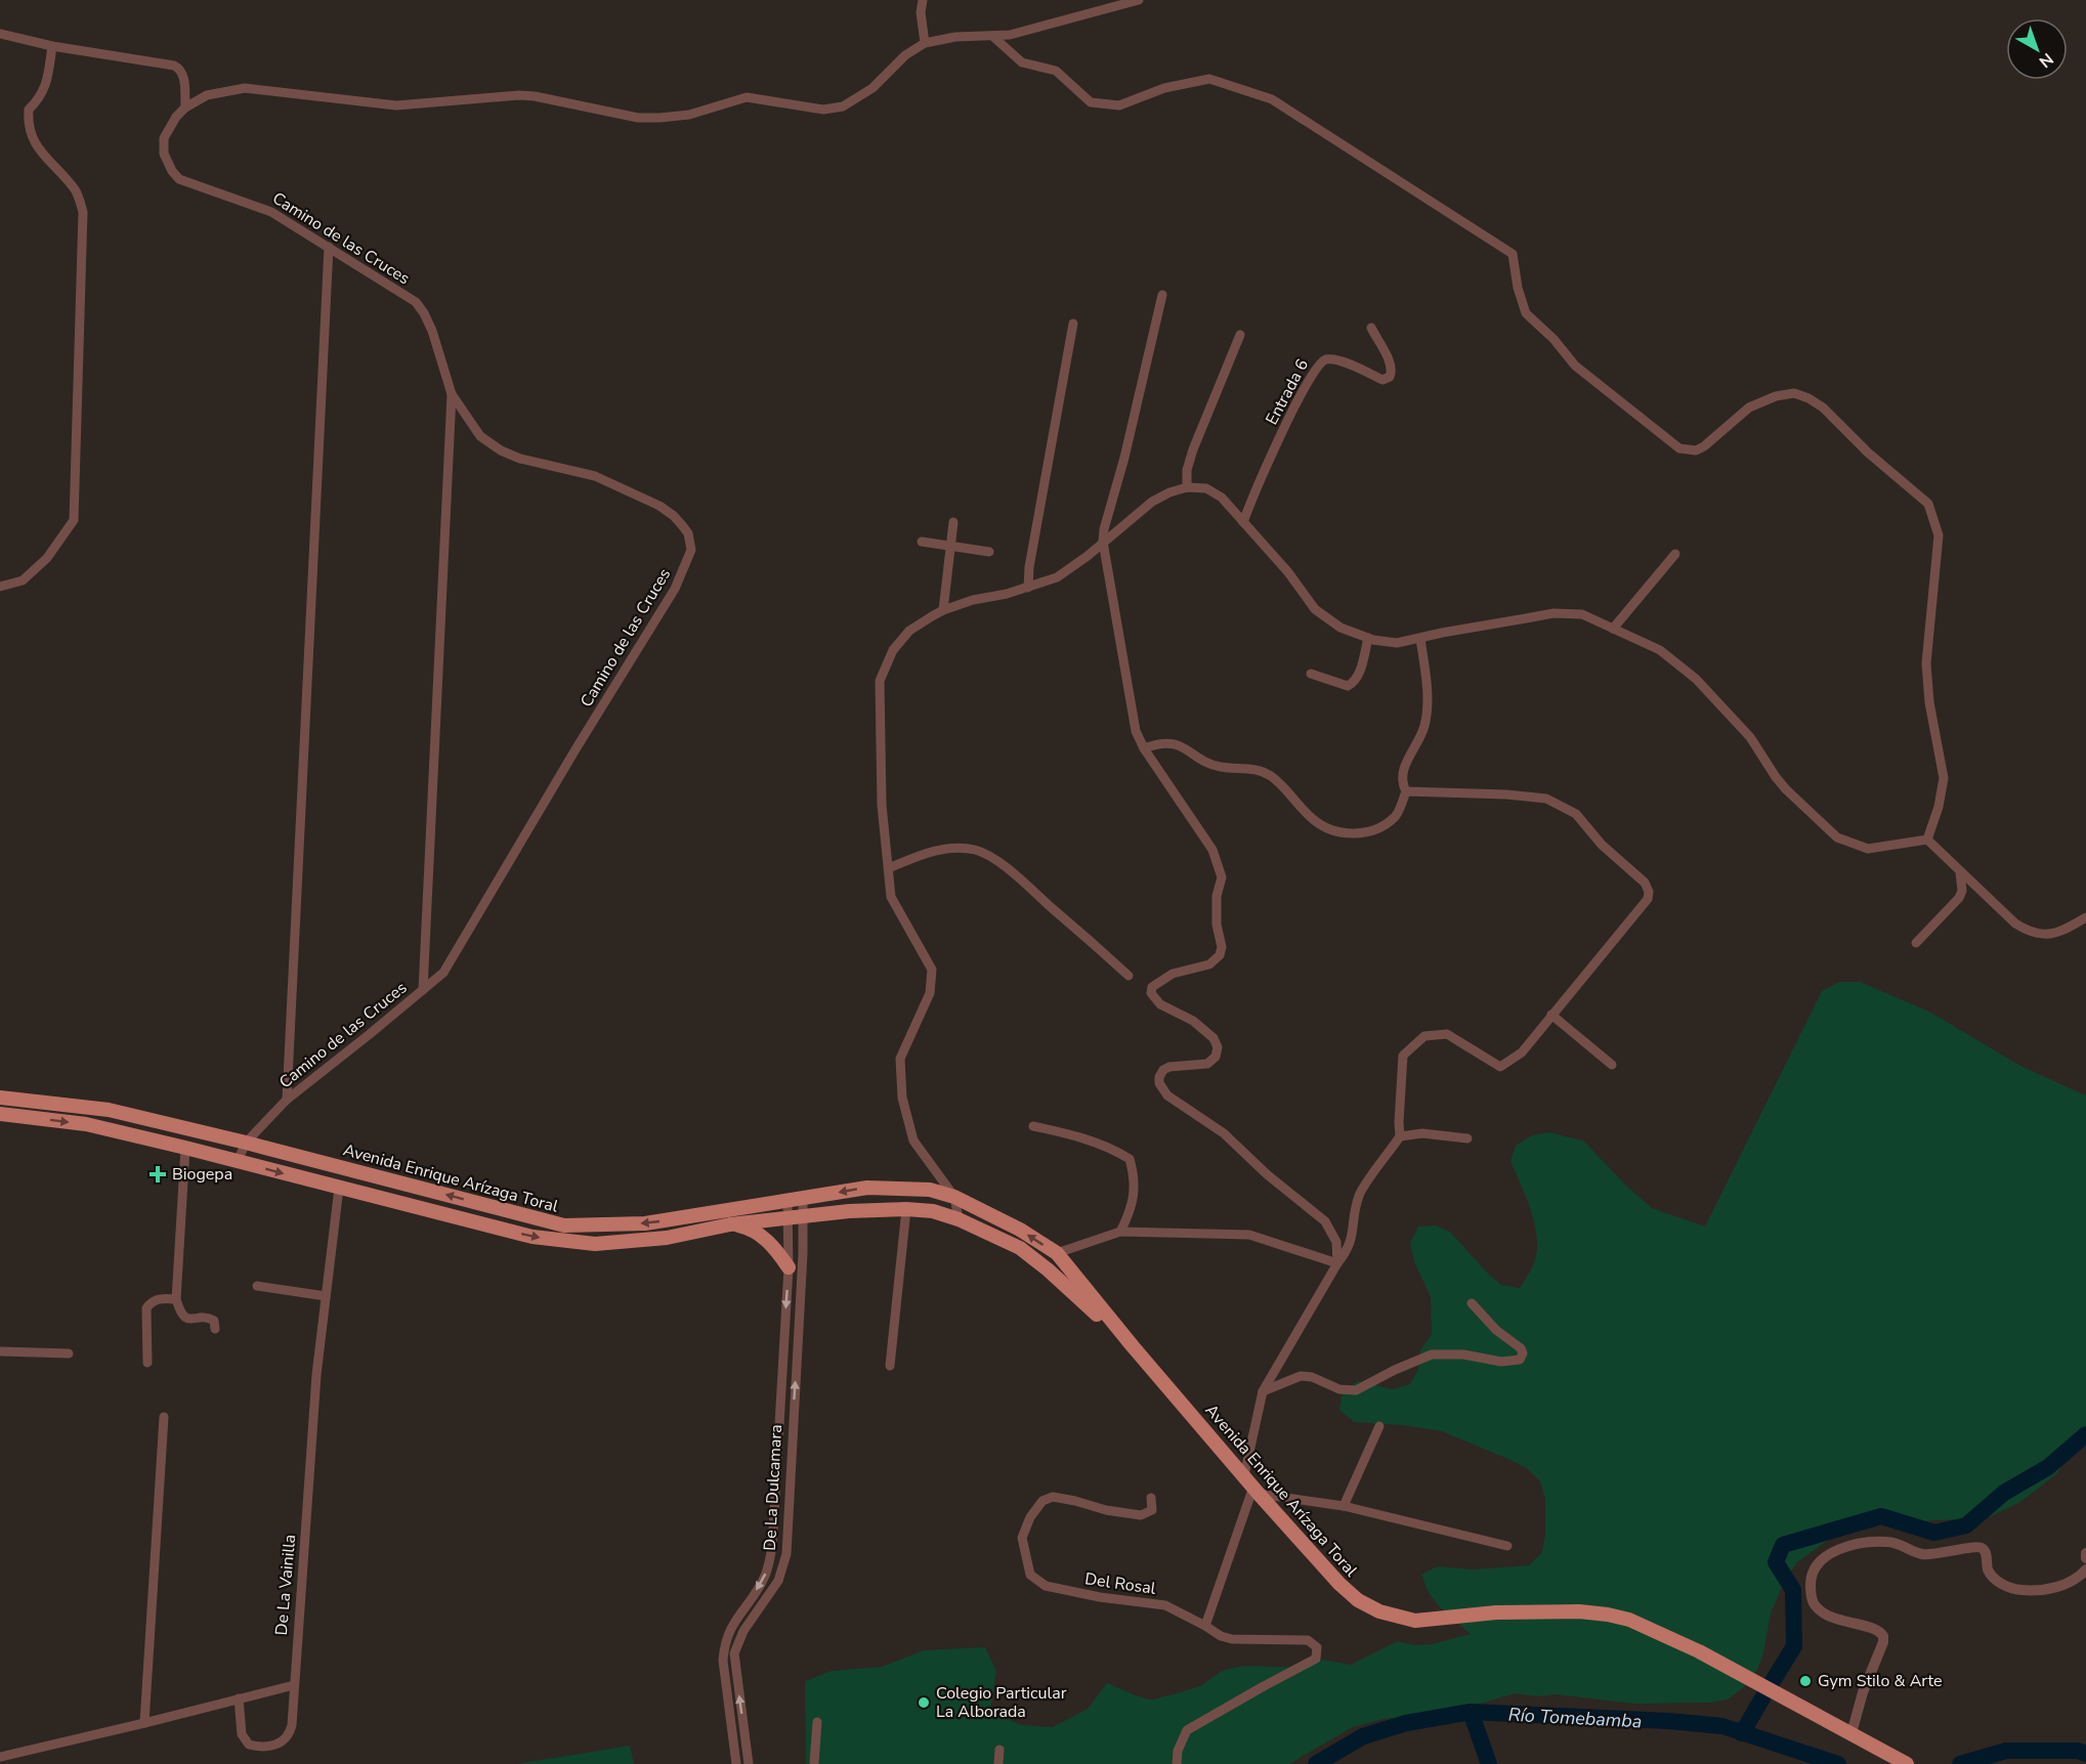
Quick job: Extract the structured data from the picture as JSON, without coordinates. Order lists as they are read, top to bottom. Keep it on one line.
{"streets":{"main road":["Avenida Enrique Arízaga Toral"],"street":["Camino de las Cruces","Entrada 6","De La Dulcamara","Del Rosal","De La Vainilla"]},"crossings":[["Camino de las Cruces","Avenida Enrique Arízaga Toral"],["Avenida Enrique Arízaga Toral","De La Dulcamara"],["Avenida Enrique Arízaga Toral","De La Vainilla"]],"water":["Río Tomebamba"],"places":{"health":["Biogepa"],"other":["Gym Stilo & Arte","Colegio Particular La Alborada"]},"north":"bottom right"}
